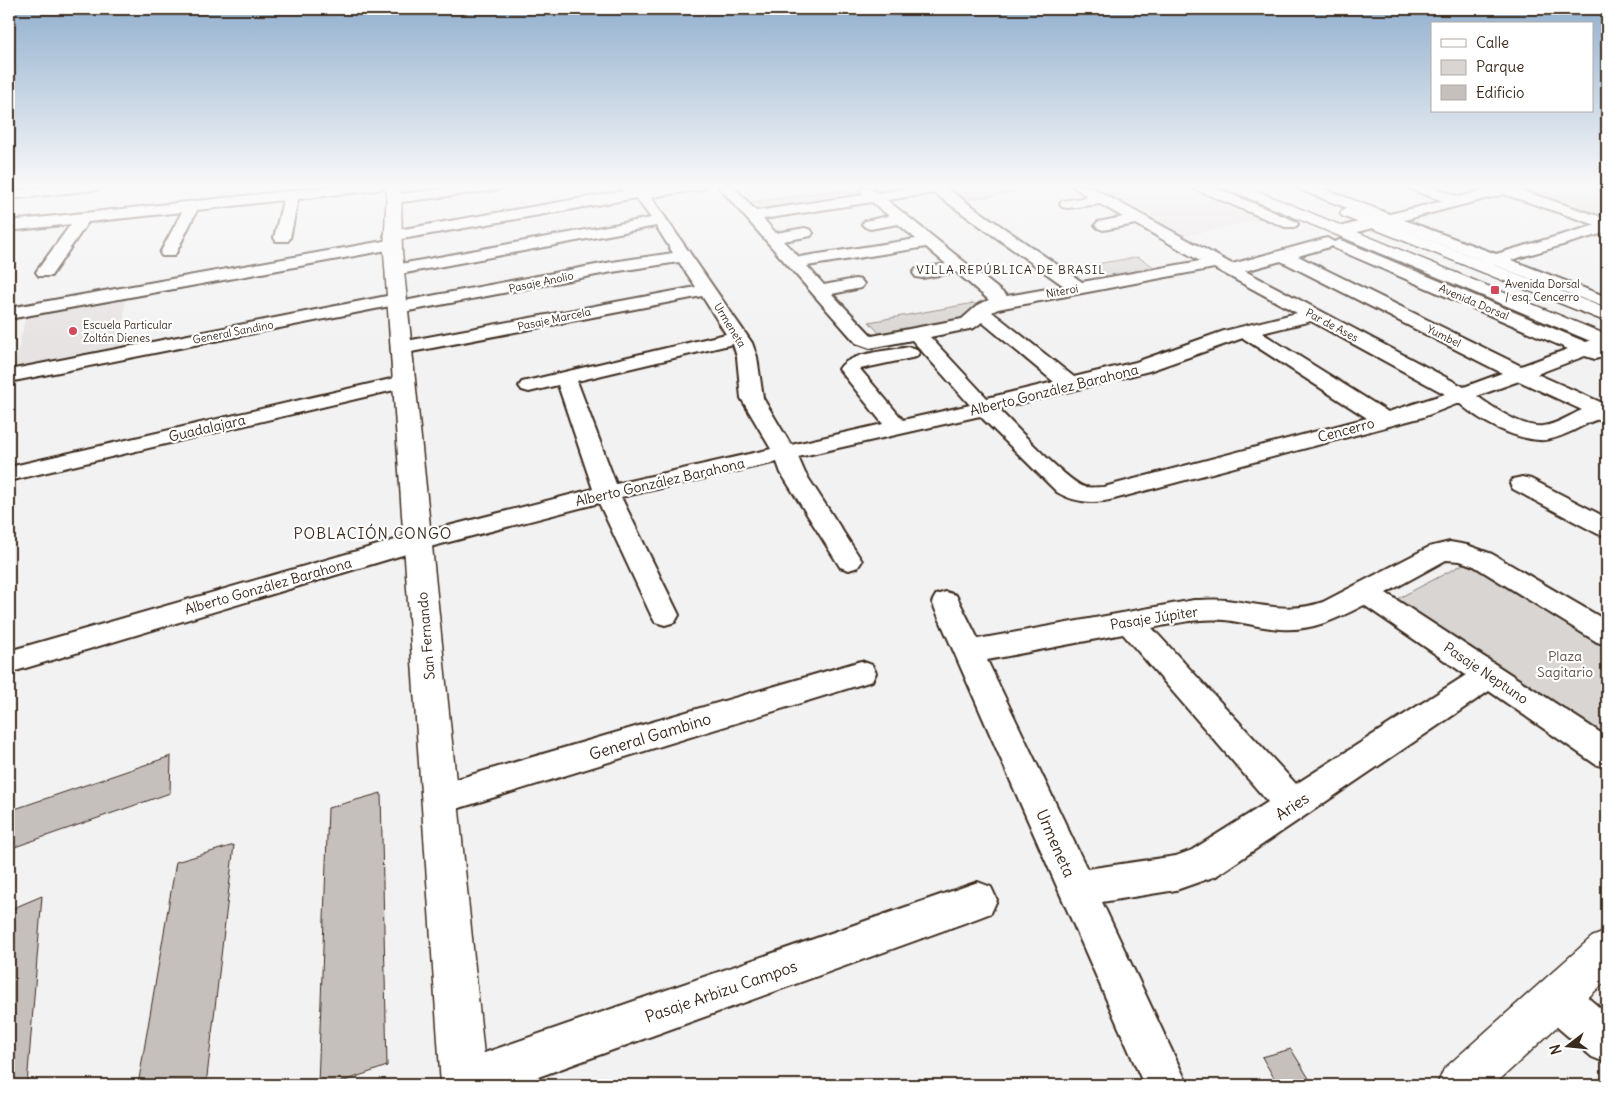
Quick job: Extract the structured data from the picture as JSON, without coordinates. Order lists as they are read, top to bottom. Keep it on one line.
{"streets":{"street":["Pasaje Anolio","Niteroi","Avenida Dorsal","Pasaje Marcela","Urmeneta","Par de Ases","General Sandino","Yumbel","Alberto González Barahona","Guadalajara","Cencerro","Pasaje Júpiter","San Fernando","Pasaje Neptuno","General Gambino","Aries","Pasaje Arbizu Campos"]},"crossings":[["Pasaje Anolio","Urmeneta"],["Pasaje Anolio","General Sandino"],["Pasaje Anolio","San Fernando"],["Niteroi","Avenida Dorsal"],["Niteroi","Par de Ases"],["Niteroi","Yumbel"],["Avenida Dorsal","Cencerro"],["Pasaje Marcela","Urmeneta"],["Pasaje Marcela","San Fernando"],["Urmeneta","Alberto González Barahona"],["Urmeneta","Pasaje Júpiter"],["Urmeneta","Aries"],["Par de Ases","Yumbel"],["Par de Ases","Alberto González Barahona"],["Par de Ases","Cencerro"],["General Sandino","San Fernando"],["Yumbel","Cencerro"],["Alberto González Barahona","Cencerro"],["Alberto González Barahona","San Fernando"],["Guadalajara","San Fernando"],["Pasaje Júpiter","Pasaje Neptuno"],["San Fernando","General Gambino"],["San Fernando","Pasaje Arbizu Campos"],["Pasaje Neptuno","Aries"]],"districts":["VILLA REPÚBLICA DE BRASIL","POBLACIÓN CONGO"],"parks":["Plaza Sagitario"],"places":{"transit":["Avenida Dorsal / esq. Cencerro"],"other":["Escuela Particular Zoltán Dienes"]},"legend":["Calle","Parque","Edificio"],"north":"left"}
